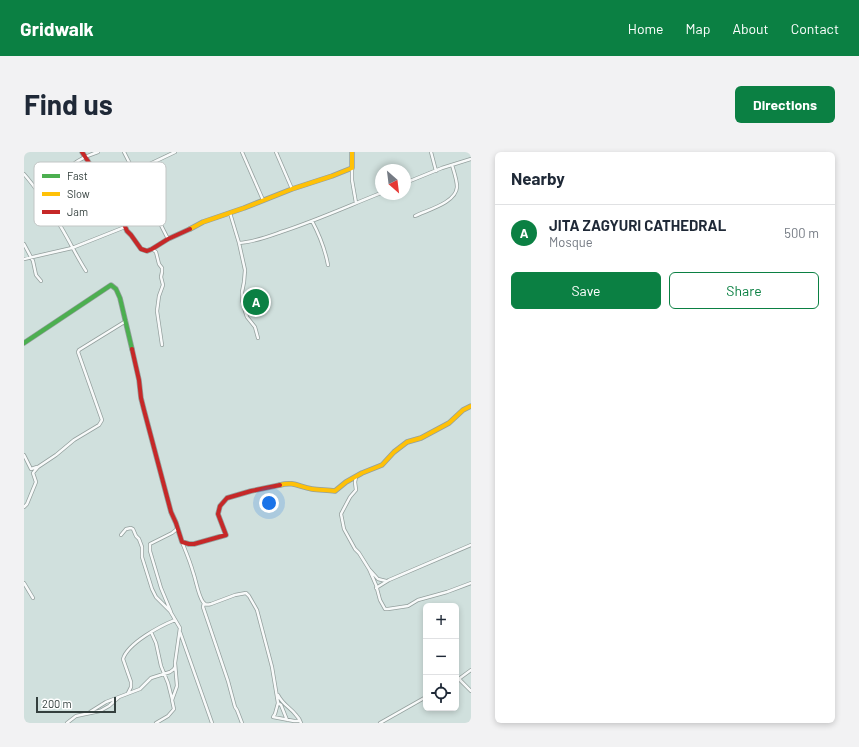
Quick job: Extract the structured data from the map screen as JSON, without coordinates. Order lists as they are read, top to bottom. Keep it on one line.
{"legend":["Fast","Slow","Jam"],"scale_bar":"200 m","north":"bottom right","page":{"header":"Gridwalk","nav":["Home","Map","About","Contact"],"buttons":["Directions",["Save","Share"]],"title":"Find us","heading":"Nearby","list":[{"mark":"A","name":"JITA ZAGYURI CATHEDRAL","note":"Mosque","value":"500 m"}],"pins":"A","map_buttons":["+","−"],"scale":"200 m"}}
